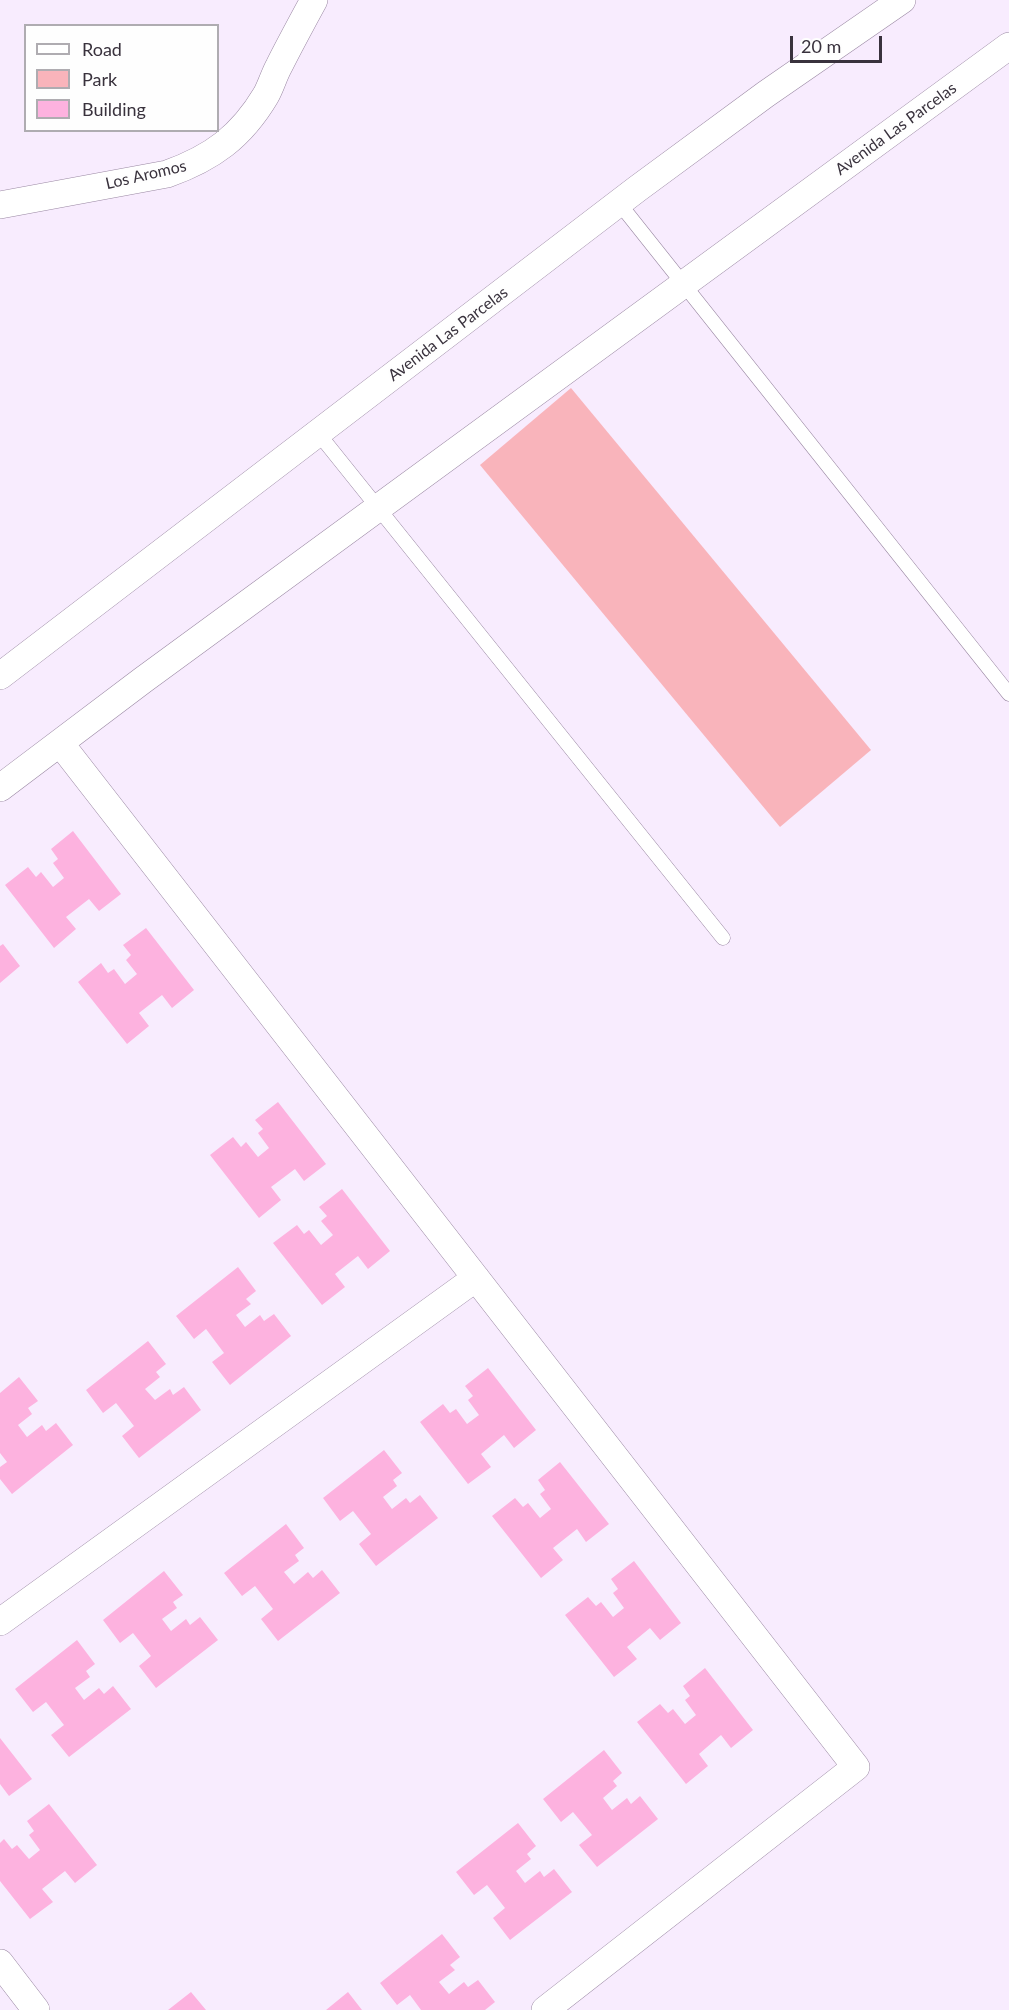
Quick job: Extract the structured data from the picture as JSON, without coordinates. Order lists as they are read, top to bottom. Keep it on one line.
{"streets":{"street":["Avenida Las Parcelas","Los Aromos"]},"legend":["Road","Park","Building"],"scale_bar":"20 m"}
